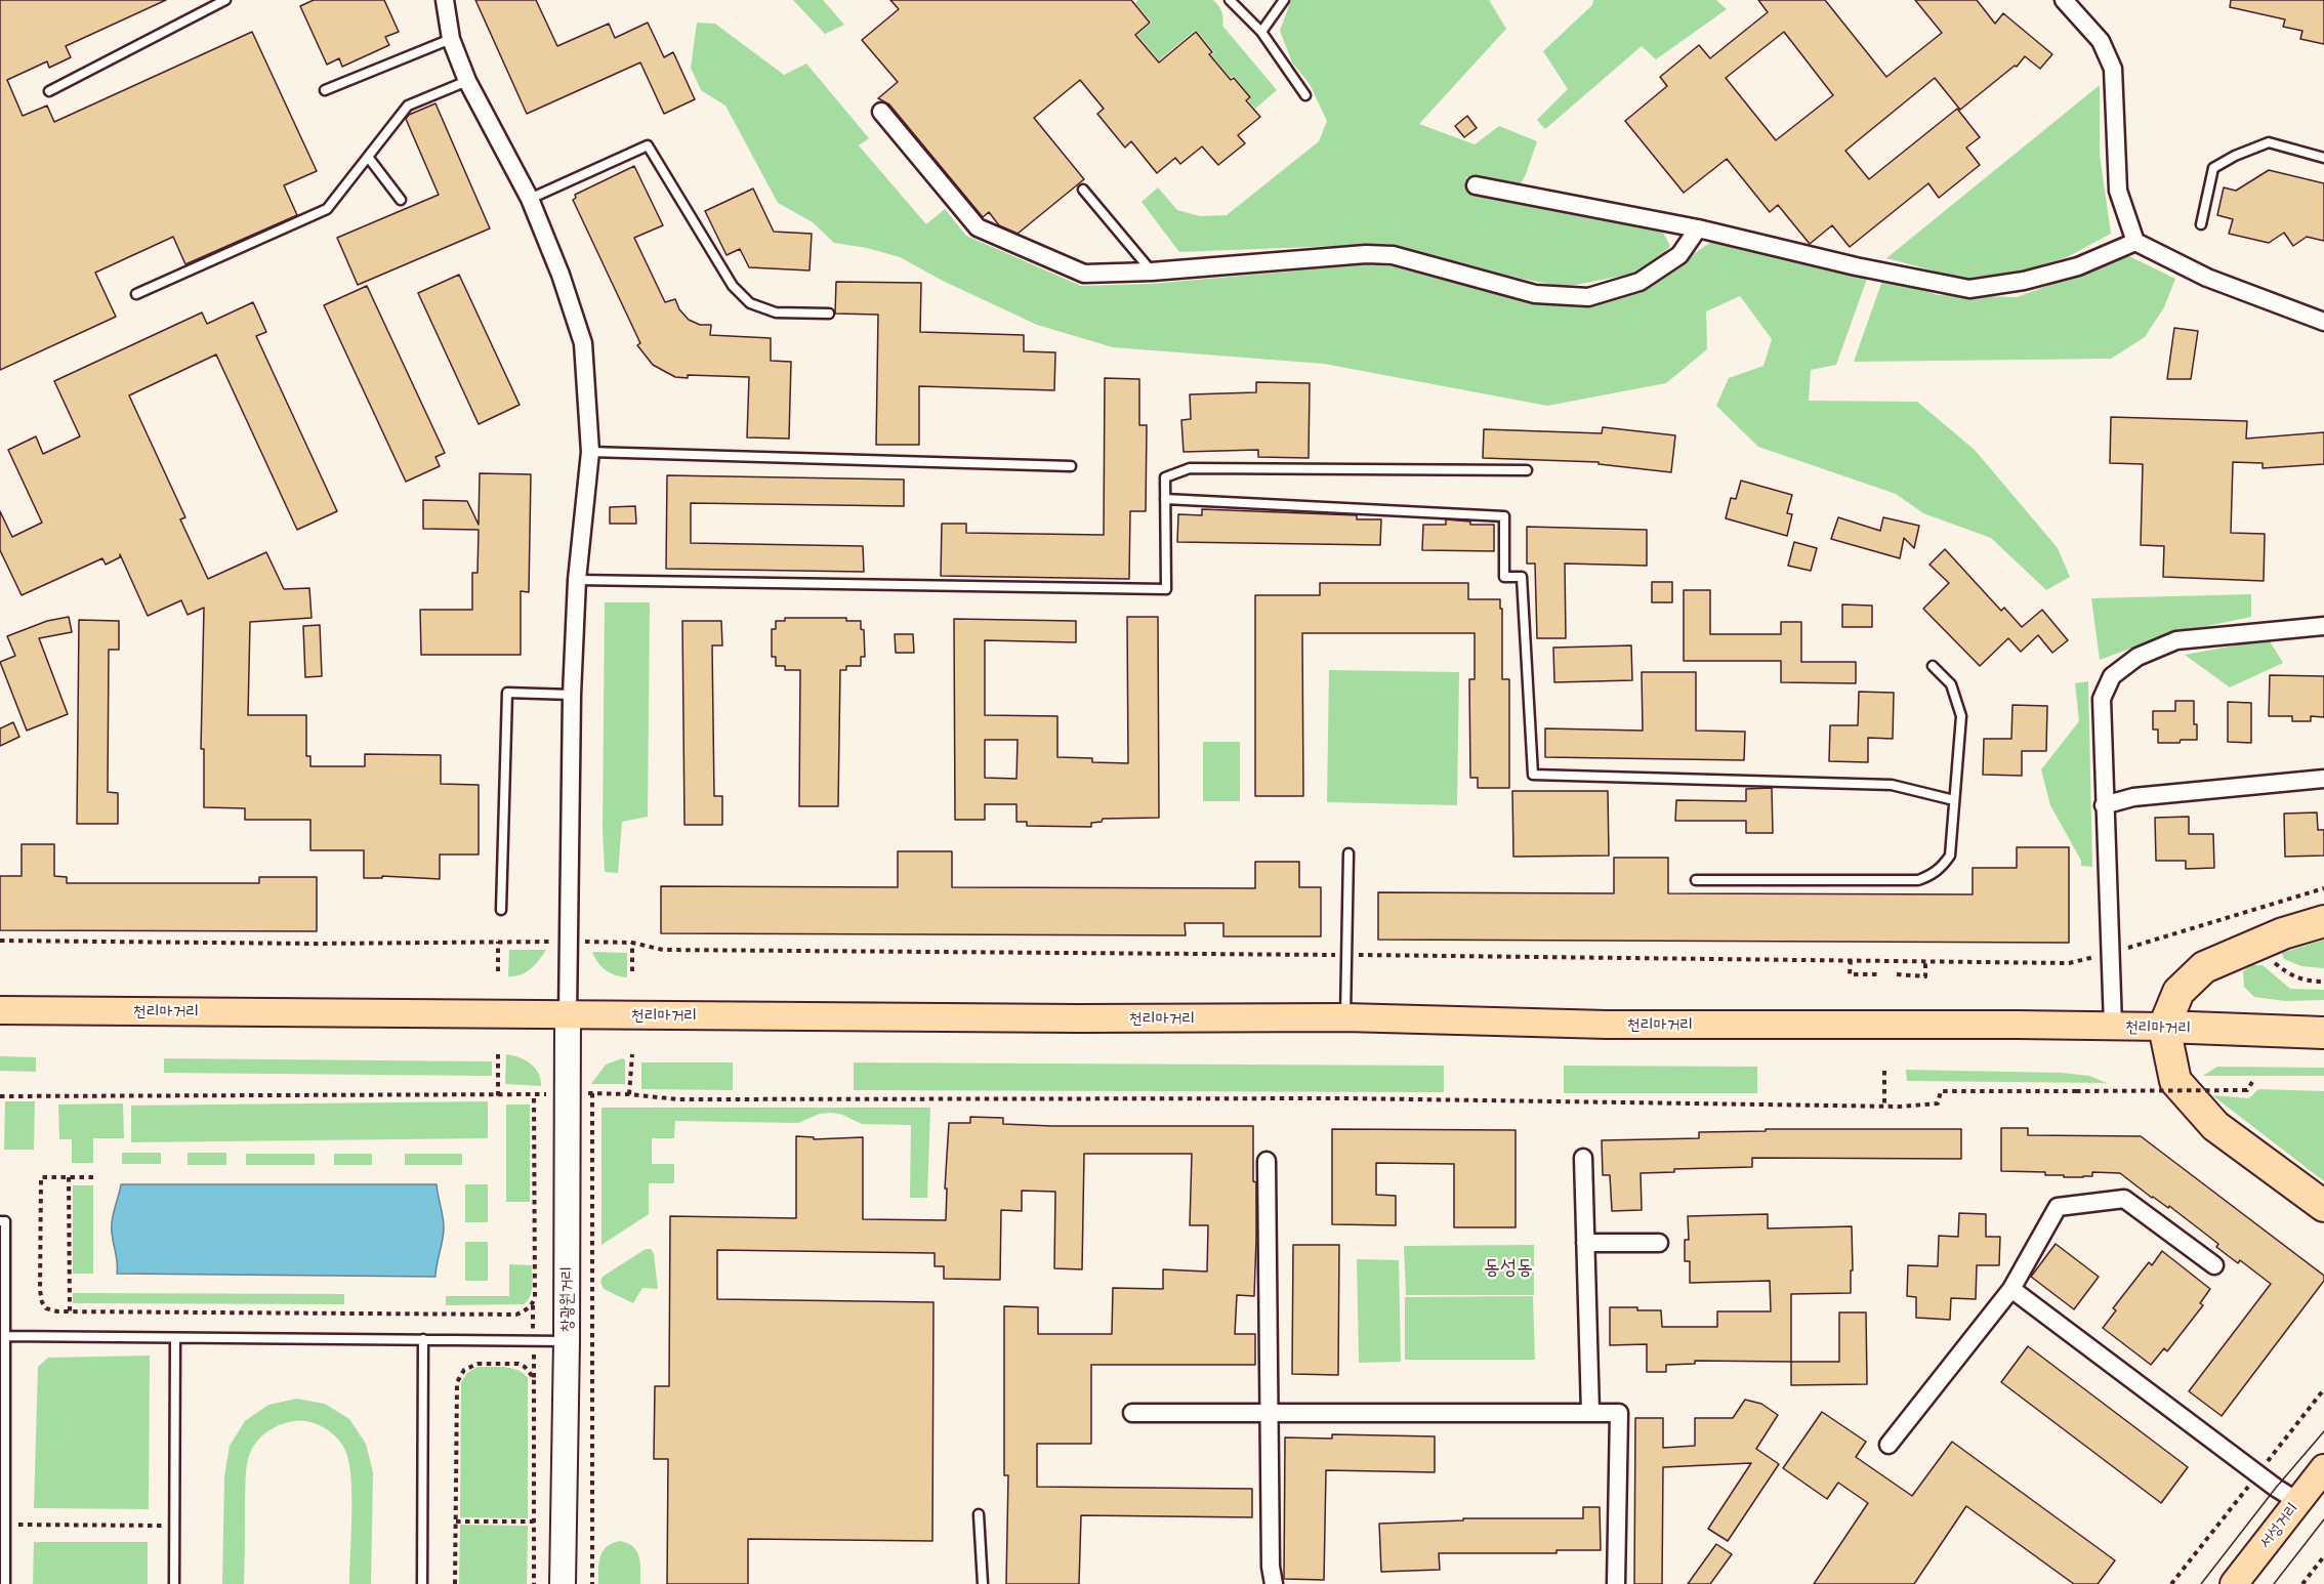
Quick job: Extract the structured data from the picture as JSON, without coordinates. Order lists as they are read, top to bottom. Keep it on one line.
{"streets":{"highway":["천리마거리"],"main road":["창광원거리","서성거리"]},"crossings":[["천리마거리","창광원거리"]],"districts":["동성동"]}
